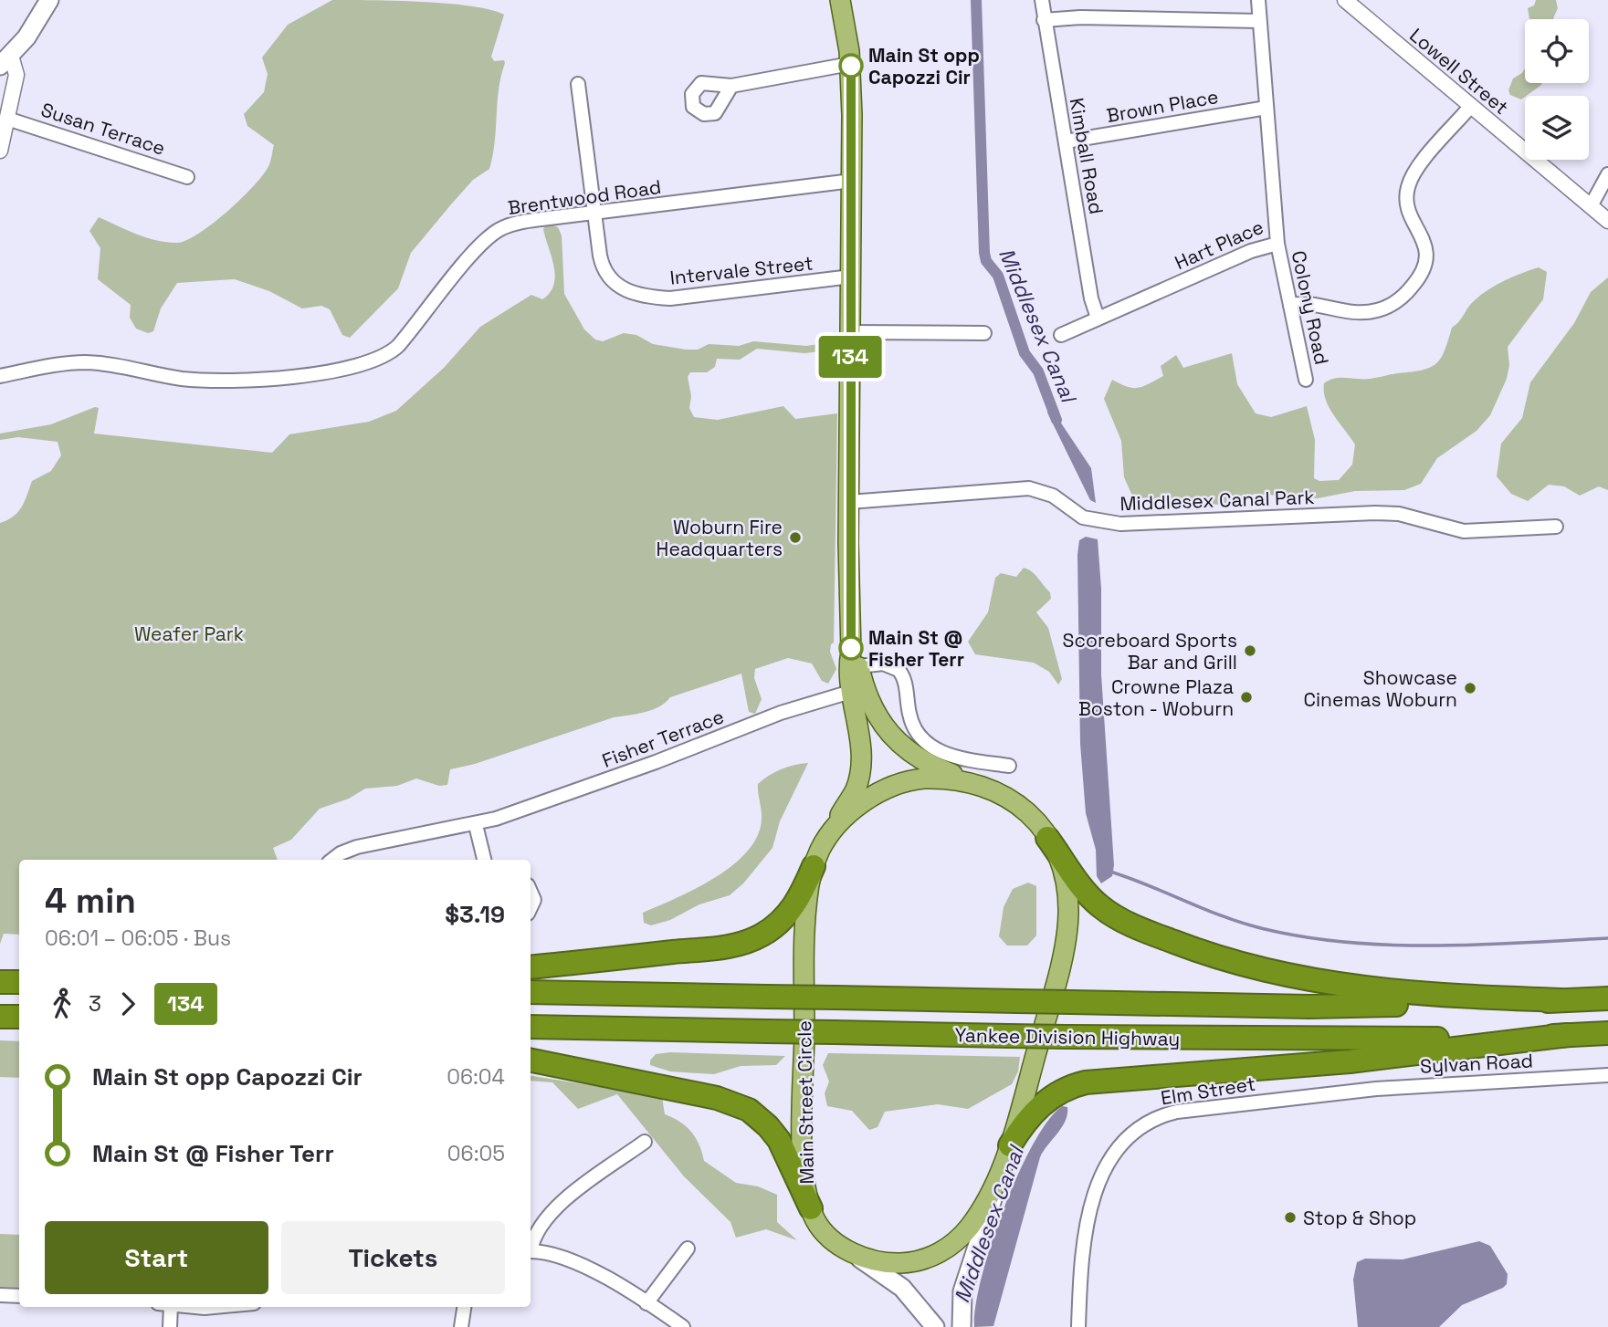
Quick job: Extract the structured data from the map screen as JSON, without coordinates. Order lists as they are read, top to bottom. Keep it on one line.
{"streets":{"highway":["Yankee Division Highway"],"main road":["Main Street Circle"],"street":["Lowell Street","Brown Place","Susan Terrace","Kimball Road","Brentwood Road","Hart Place","Intervale Street","Colony Road","Middlesex Canal Park","Fisher Terrace","Sylvan Road","Elm Street"]},"crossings":[["Brown Place","Kimball Road"],["Brown Place","Hart Place"],["Kimball Road","Hart Place"],["Brentwood Road","Intervale Street"],["Hart Place","Colony Road"],["Sylvan Road","Elm Street"]],"water":["Middlesex Canal"],"parks":["Weafer Park"],"places":["Main St opp Capozzi Cir","Woburn Fire Headquarters","Main St @ Fisher Terr","Scoreboard Sports Bar and Grill","Showcase Cinemas Woburn","Crowne Plaza Boston - Woburn","Stop & Shop"],"lines":["bus line 134"],"page":{"on_map":"134","heading":["4 min","06:01 – 06:05 · Bus","$3.19"],"legs":["3","134"],"list":[{"name":"Main St opp Capozzi Cir","value":"06:04"},{"name":"Main St @ Fisher Terr","value":"06:05"}],"buttons":["Start","Tickets"]}}
